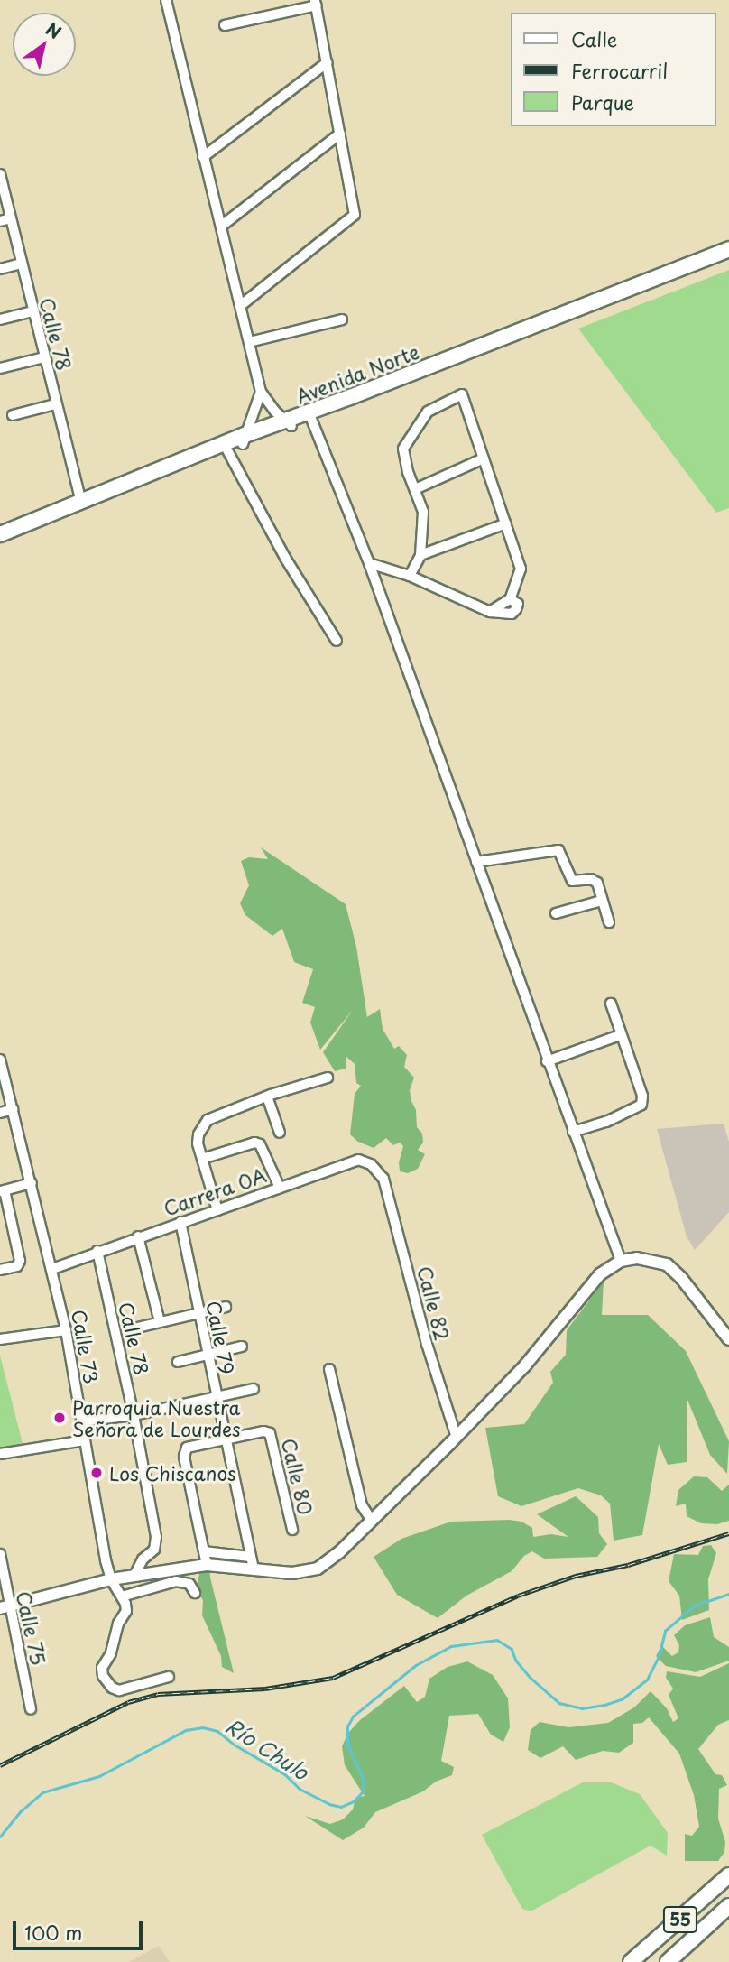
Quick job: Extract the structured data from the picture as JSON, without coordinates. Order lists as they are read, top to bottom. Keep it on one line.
{"streets":{"main road":["Avenida Norte","55"],"street":["Calle 78","Carrera 0A","Calle 82","Calle 79","Calle 73","Calle 80","Calle 75"]},"crossings":[["Calle 78","Avenida Norte"],["Calle 78","Carrera 0A"],["Carrera 0A","Calle 82"],["Carrera 0A","Calle 79"],["Carrera 0A","Calle 73"],["Calle 79","Calle 80"]],"water":["Río Chulo"],"places":["Parroquia Nuestra Señora de Lourdes","Los Chiscanos"],"legend":["Calle","Ferrocarril","Parque"],"scale_bar":"100 m","north":"top right"}
